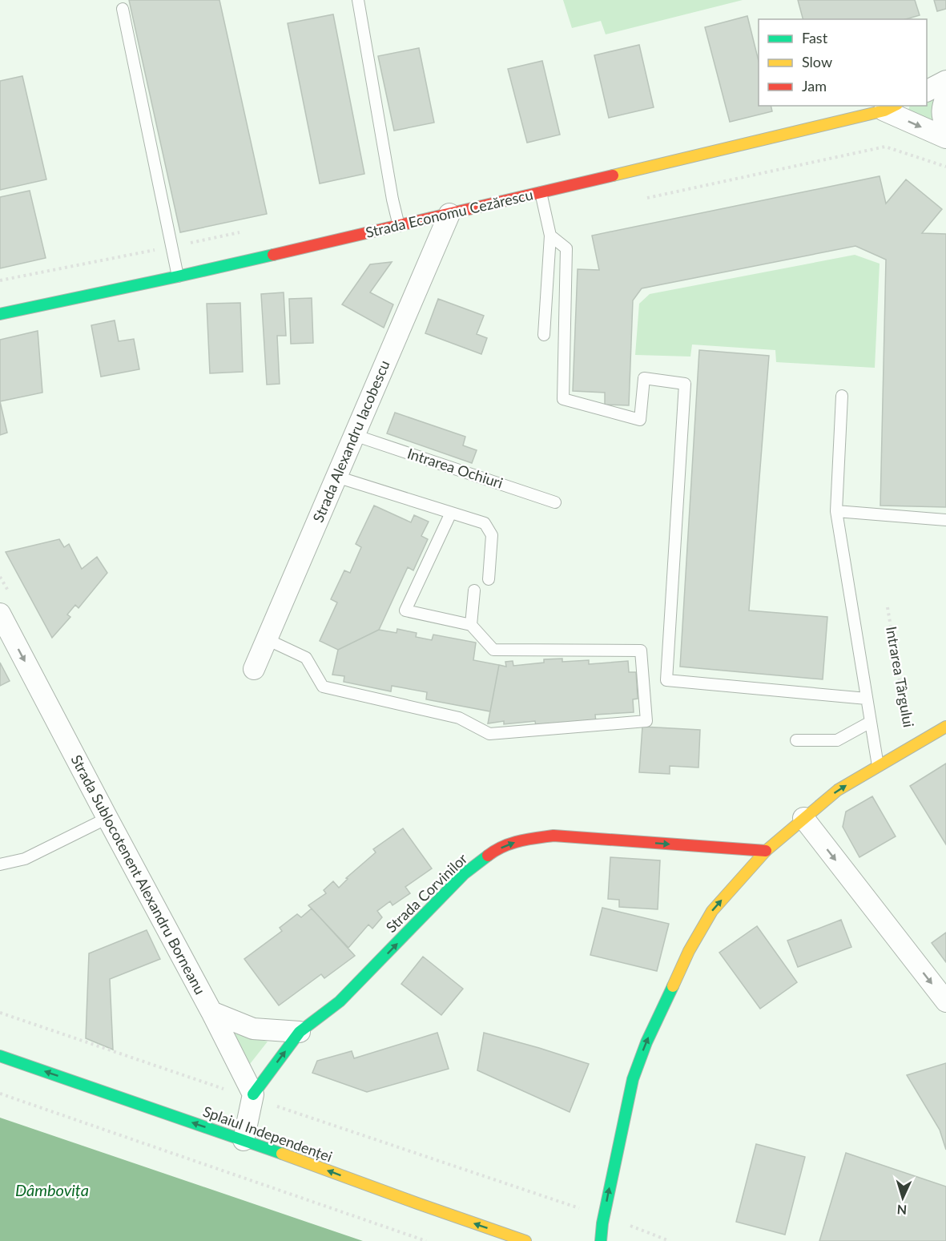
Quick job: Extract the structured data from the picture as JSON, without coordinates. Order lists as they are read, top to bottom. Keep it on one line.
{"streets":{"street":["Strada Economu Cezărescu","Strada Alexandru Iacobescu","Strada Sublocotenent Alexandru Borneanu","Strada Corvinilor","Splaiul Independenței"],"lane":["Intrarea Ochiuri"],"path":["Intrarea Târgului"]},"crossings":[["Strada Economu Cezărescu","Strada Alexandru Iacobescu"],["Strada Alexandru Iacobescu","Intrarea Ochiuri"],["Strada Sublocotenent Alexandru Borneanu","Strada Corvinilor"]],"one_way":["Strada Sublocotenent Alexandru Borneanu","Strada Corvinilor","Splaiul Independenței"],"water":["Dâmbovița"],"legend":["Fast","Slow","Jam"],"north":"bottom"}
